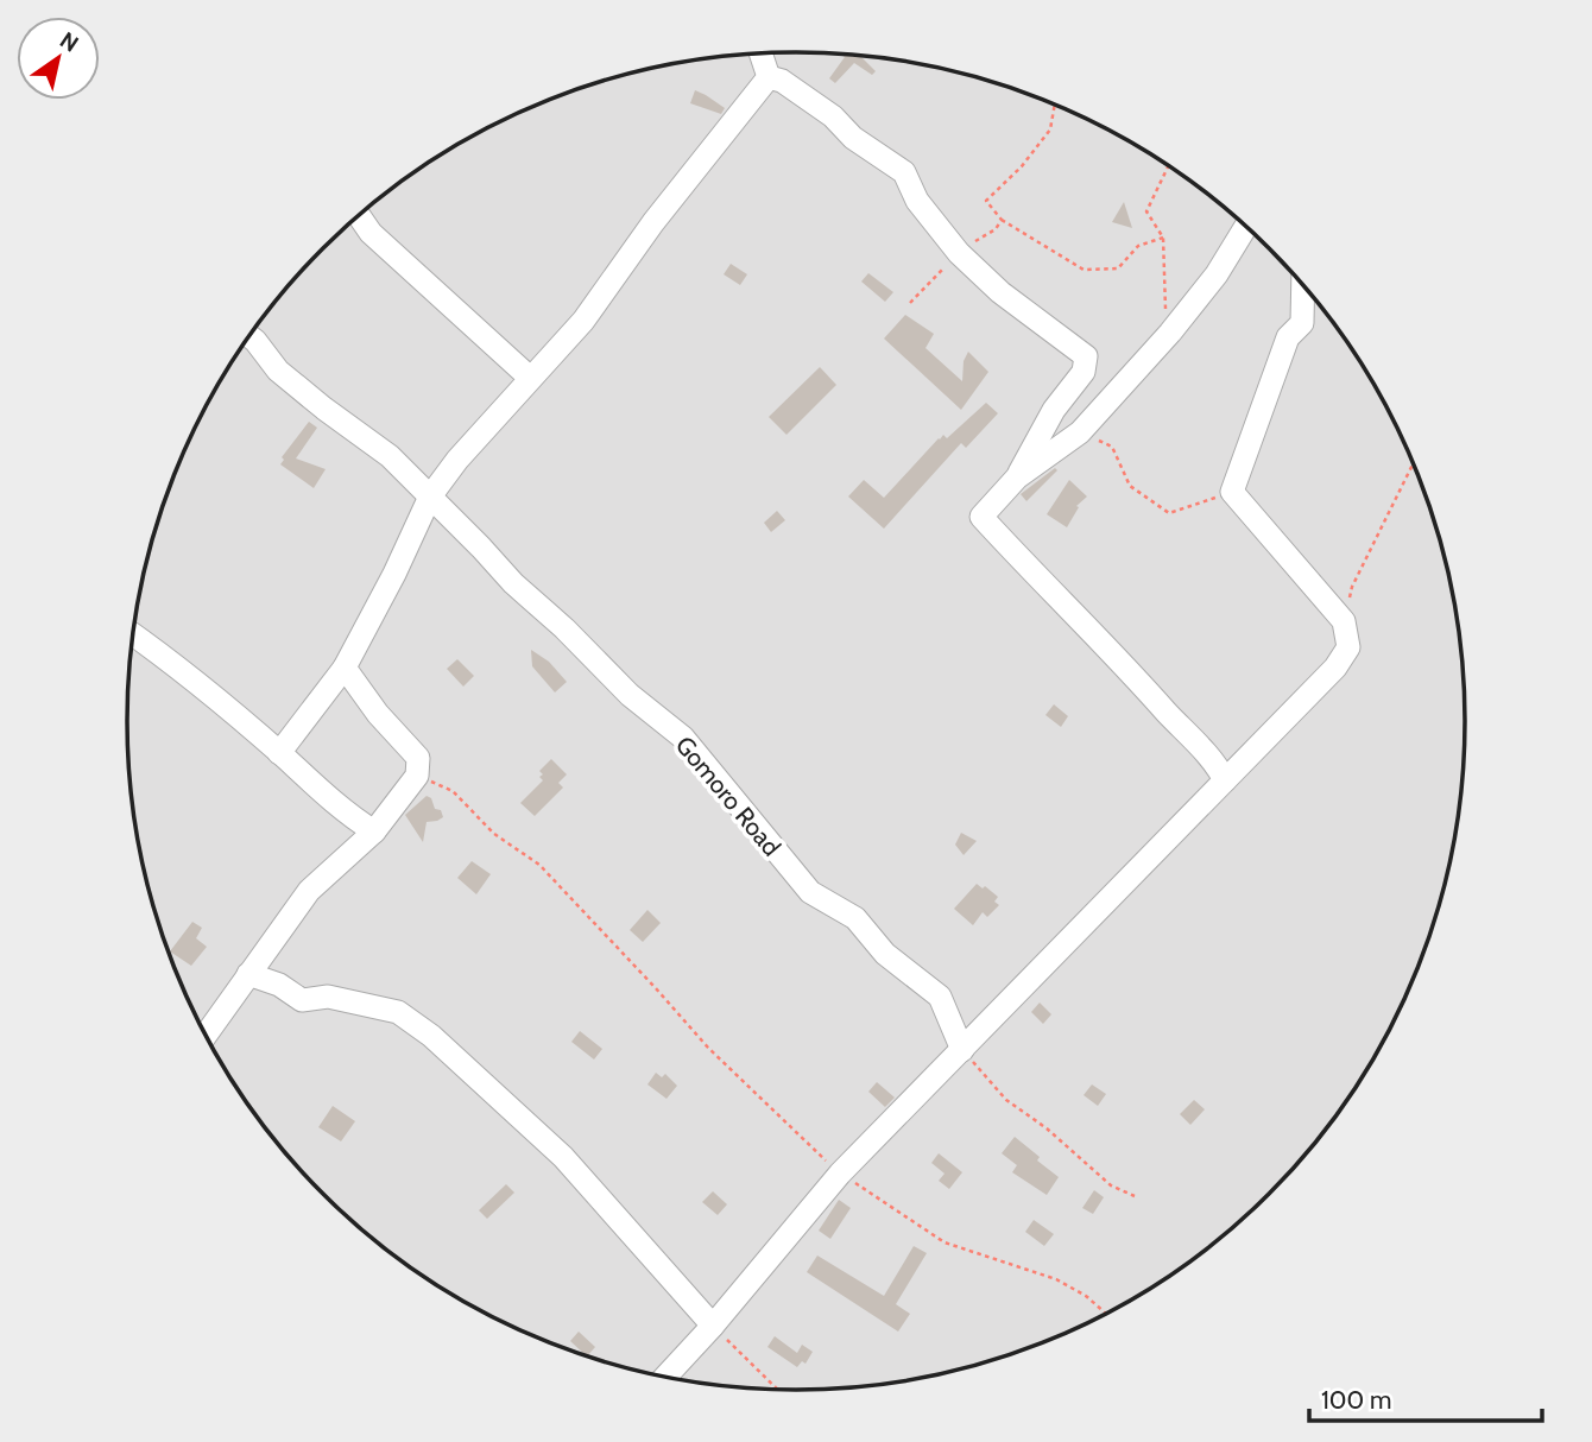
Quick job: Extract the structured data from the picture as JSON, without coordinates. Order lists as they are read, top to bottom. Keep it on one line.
{"streets":{"street":["Gomoro Road"]},"scale_bar":"100 m","north":"top right"}
